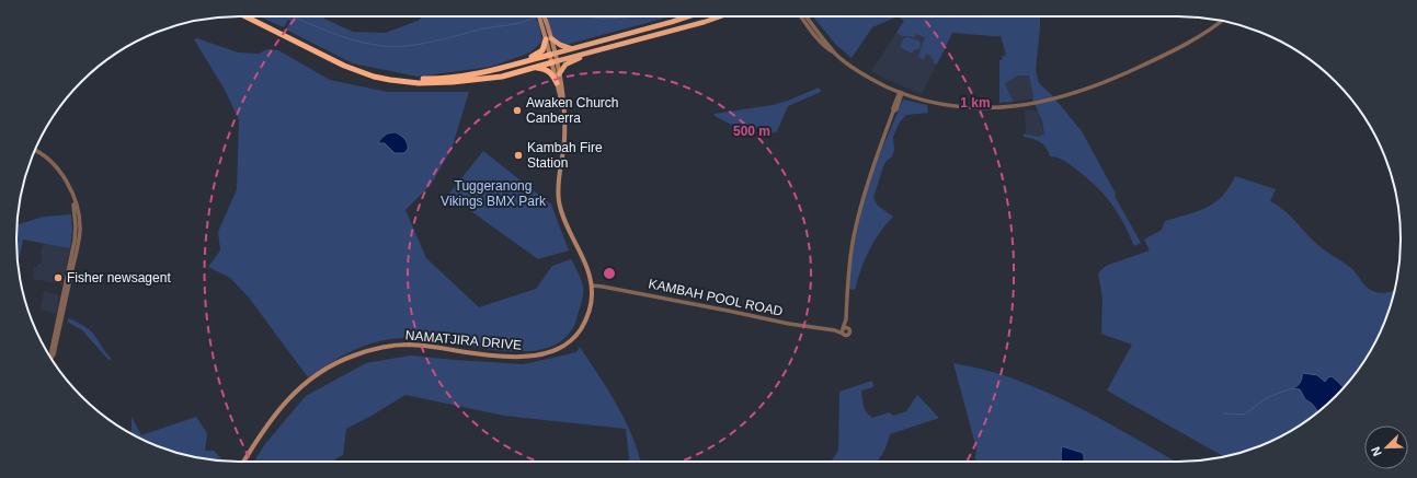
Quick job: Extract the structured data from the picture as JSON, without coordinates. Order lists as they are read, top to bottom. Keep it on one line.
{"streets":{"main road":["NAMATJIRA DRIVE"],"street":["KAMBAH POOL ROAD"]},"crossings":[["KAMBAH POOL ROAD","NAMATJIRA DRIVE"]],"parks":["Tuggeranong Vikings BMX Park"],"places":["Awaken Church Canberra","Kambah Fire Station","Fisher newsagent"],"north":"bottom left","rings":["1 km","500 m"]}
